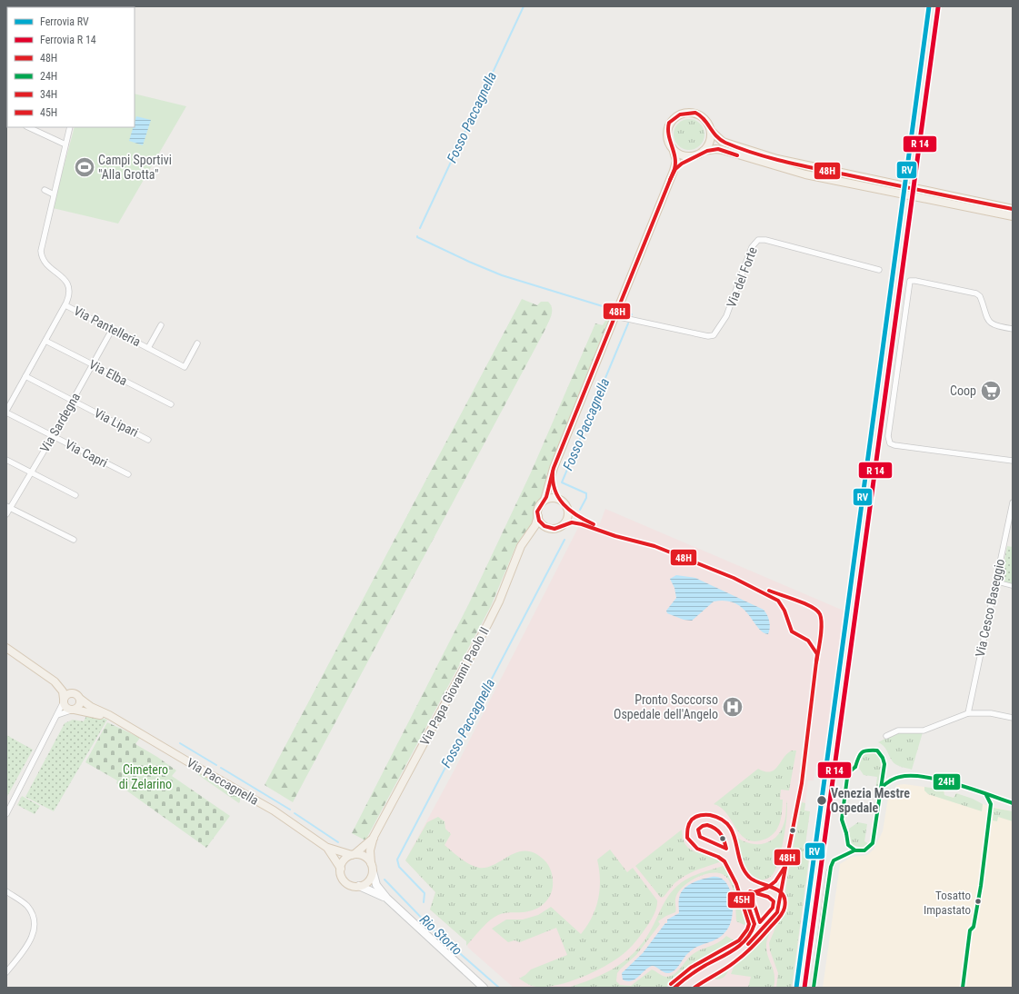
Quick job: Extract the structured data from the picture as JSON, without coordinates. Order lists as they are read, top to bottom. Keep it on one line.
{"streets":{"main road":["Via Papa Giovanni Paolo II","Via Paccagnella"],"street":["Via del Forte","Via Pantelleria","Via Elba","Via Sardegna","Via Lipari","Via Capri","Via Cesco Baseggio"]},"crossings":[["Via Pantelleria","Via Sardegna"],["Via Elba","Via Sardegna"],["Via Sardegna","Via Lipari"],["Via Sardegna","Via Capri"],["Via Papa Giovanni Paolo II","Via Paccagnella"]],"water":["Fosso Paccagnella","Rio Storto"],"parks":["Cimetero di Zelarino"],"places":{"sports":["Campi Sportivi \"Alla Grotta\""],"supermarket":["Coop"],"hospital":["Pronto Soccorso Ospedale dell'Angelo"],"other":["Venezia Mestre Ospedale","Tosatto Impastato"]},"lines":["rail line RV","transit line 48H","transit line 24H","transit line 45H","transit line 34H"],"legend":["Ferrovia RV","Ferrovia R 14","48H","24H","34H","45H"]}
